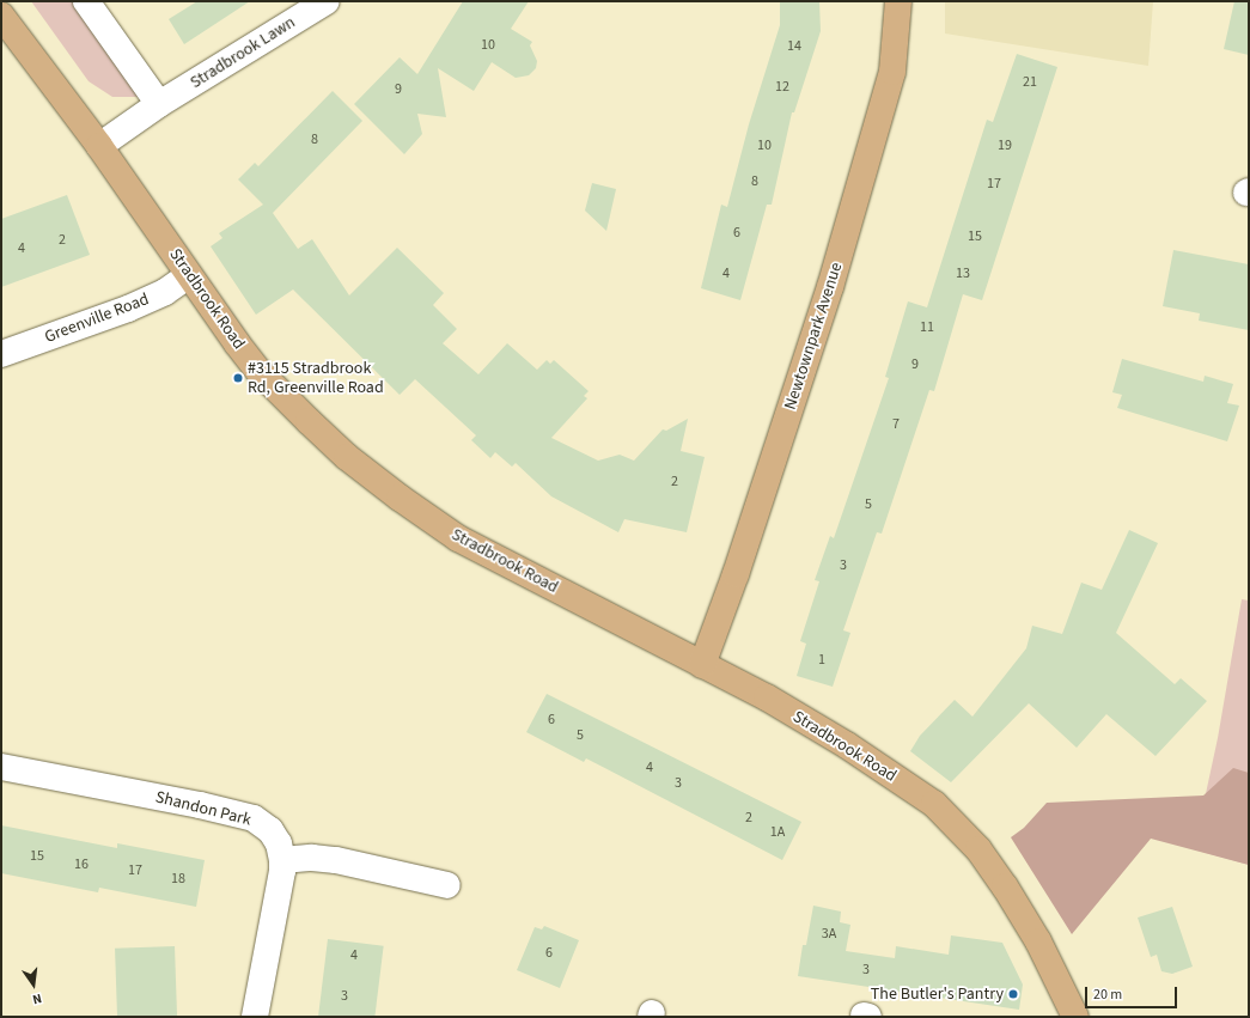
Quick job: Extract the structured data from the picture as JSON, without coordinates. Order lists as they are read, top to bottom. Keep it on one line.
{"streets":{"main road":["Stradbrook Road","Newtownpark Avenue"],"street":["Stradbrook Lawn","Greenville Road","Shandon Park"]},"crossings":[["Stradbrook Lawn","Stradbrook Road"],["Stradbrook Road","Greenville Road"],["Stradbrook Road","Newtownpark Avenue"]],"places":["#3115 Stradbrook Rd, Greenville Road","The Butler's Pantry"],"house_numbers":["10","14","21","12","9","8","10","19","8","17","6","15","2","4","4","13","11","9","7","2","5","3","1","6","5","4","3","2","1A","15","16","17","18","3A","6","4","3","3"],"scale_bar":"20 m","north":"bottom"}
